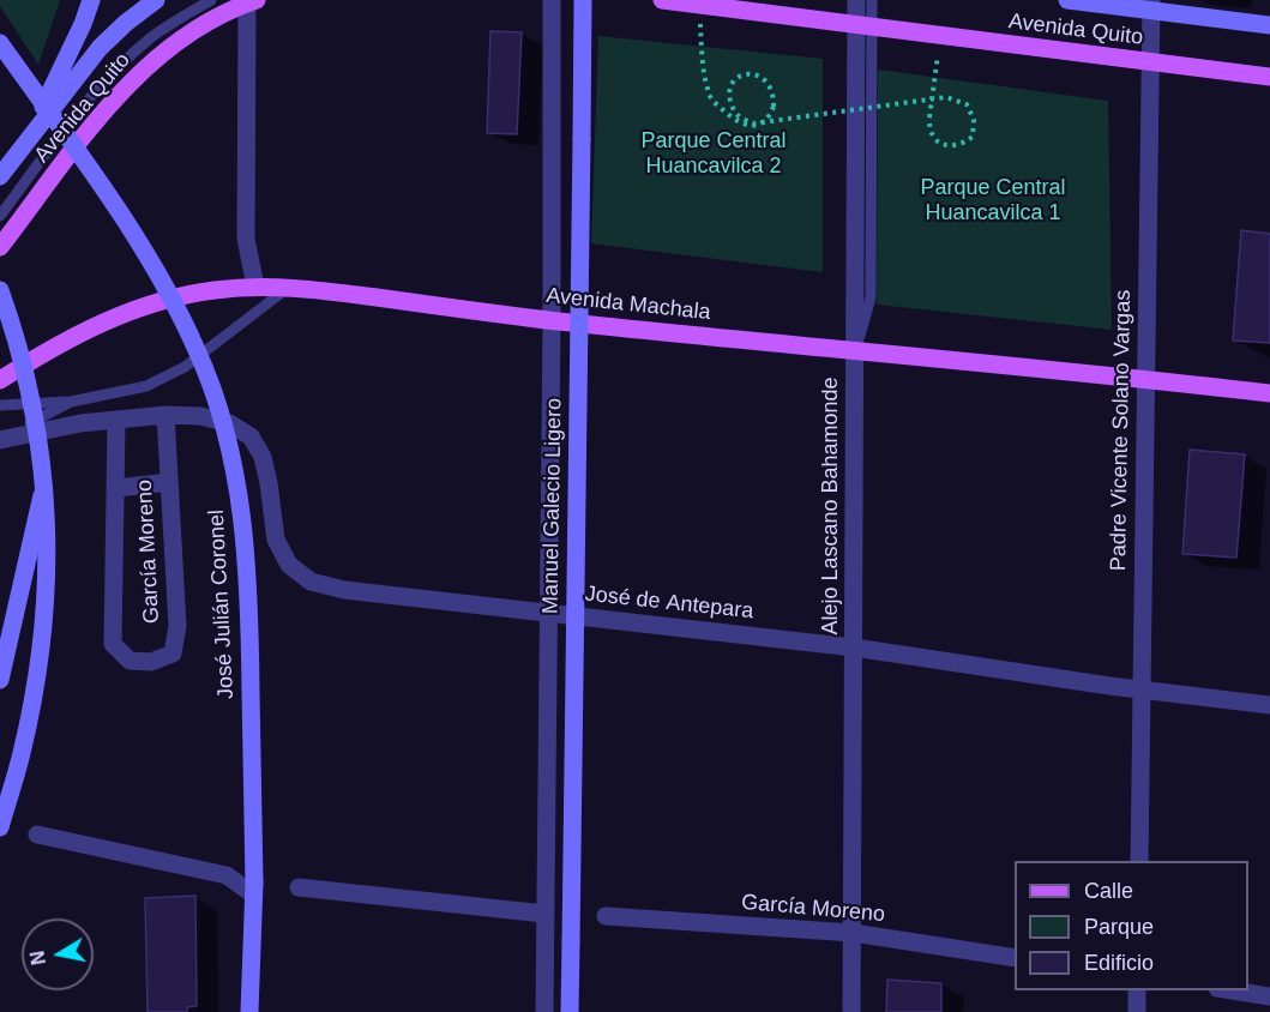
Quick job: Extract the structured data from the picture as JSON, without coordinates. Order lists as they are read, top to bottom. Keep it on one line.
{"streets":{"main road":["Avenida Quito","Avenida Machala","Manuel Galecio Ligero","José Julián Coronel"],"street":["Padre Vicente Solano Vargas","Alejo Lascano Bahamonde","García Moreno","José de Antepara"]},"crossings":[["Avenida Quito","Padre Vicente Solano Vargas"],["Avenida Quito","Alejo Lascano Bahamonde"],["Avenida Machala","Padre Vicente Solano Vargas"],["Avenida Machala","Manuel Galecio Ligero"],["Avenida Machala","Alejo Lascano Bahamonde"],["Padre Vicente Solano Vargas","José de Antepara"],["Manuel Galecio Ligero","José de Antepara"],["Alejo Lascano Bahamonde","García Moreno"],["Alejo Lascano Bahamonde","José de Antepara"],["García Moreno","José de Antepara"]],"parks":["Parque Central Huancavilca 2","Parque Central Huancavilca 1"],"legend":["Calle","Parque","Edificio"],"north":"left"}
